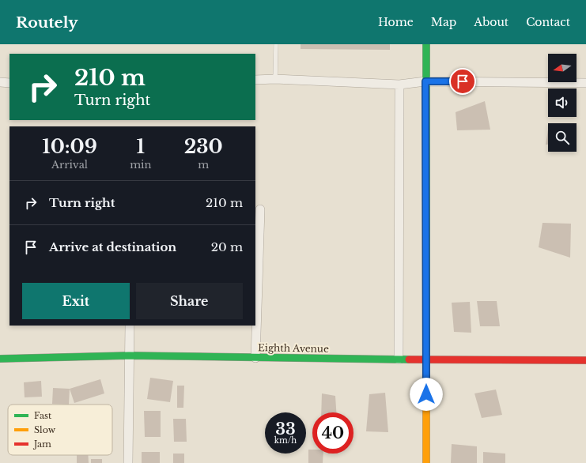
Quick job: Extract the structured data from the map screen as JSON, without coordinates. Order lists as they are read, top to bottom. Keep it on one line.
{"streets":{"street":["Eighth Avenue"]},"legend":["Fast","Slow","Jam"],"north":"left","page":{"header":"Routely","nav":["Home","Map","About","Contact"],"turn":["210 m","Turn right"],"eta":["10:09","Arrival","1","min","230","m"],"list":[{"name":"Turn right","value":"210 m"},{"name":"Arrive at destination","value":"20 m"}],"buttons":["Exit","Share"],"speed":"33 km/h","limit":"40"}}
